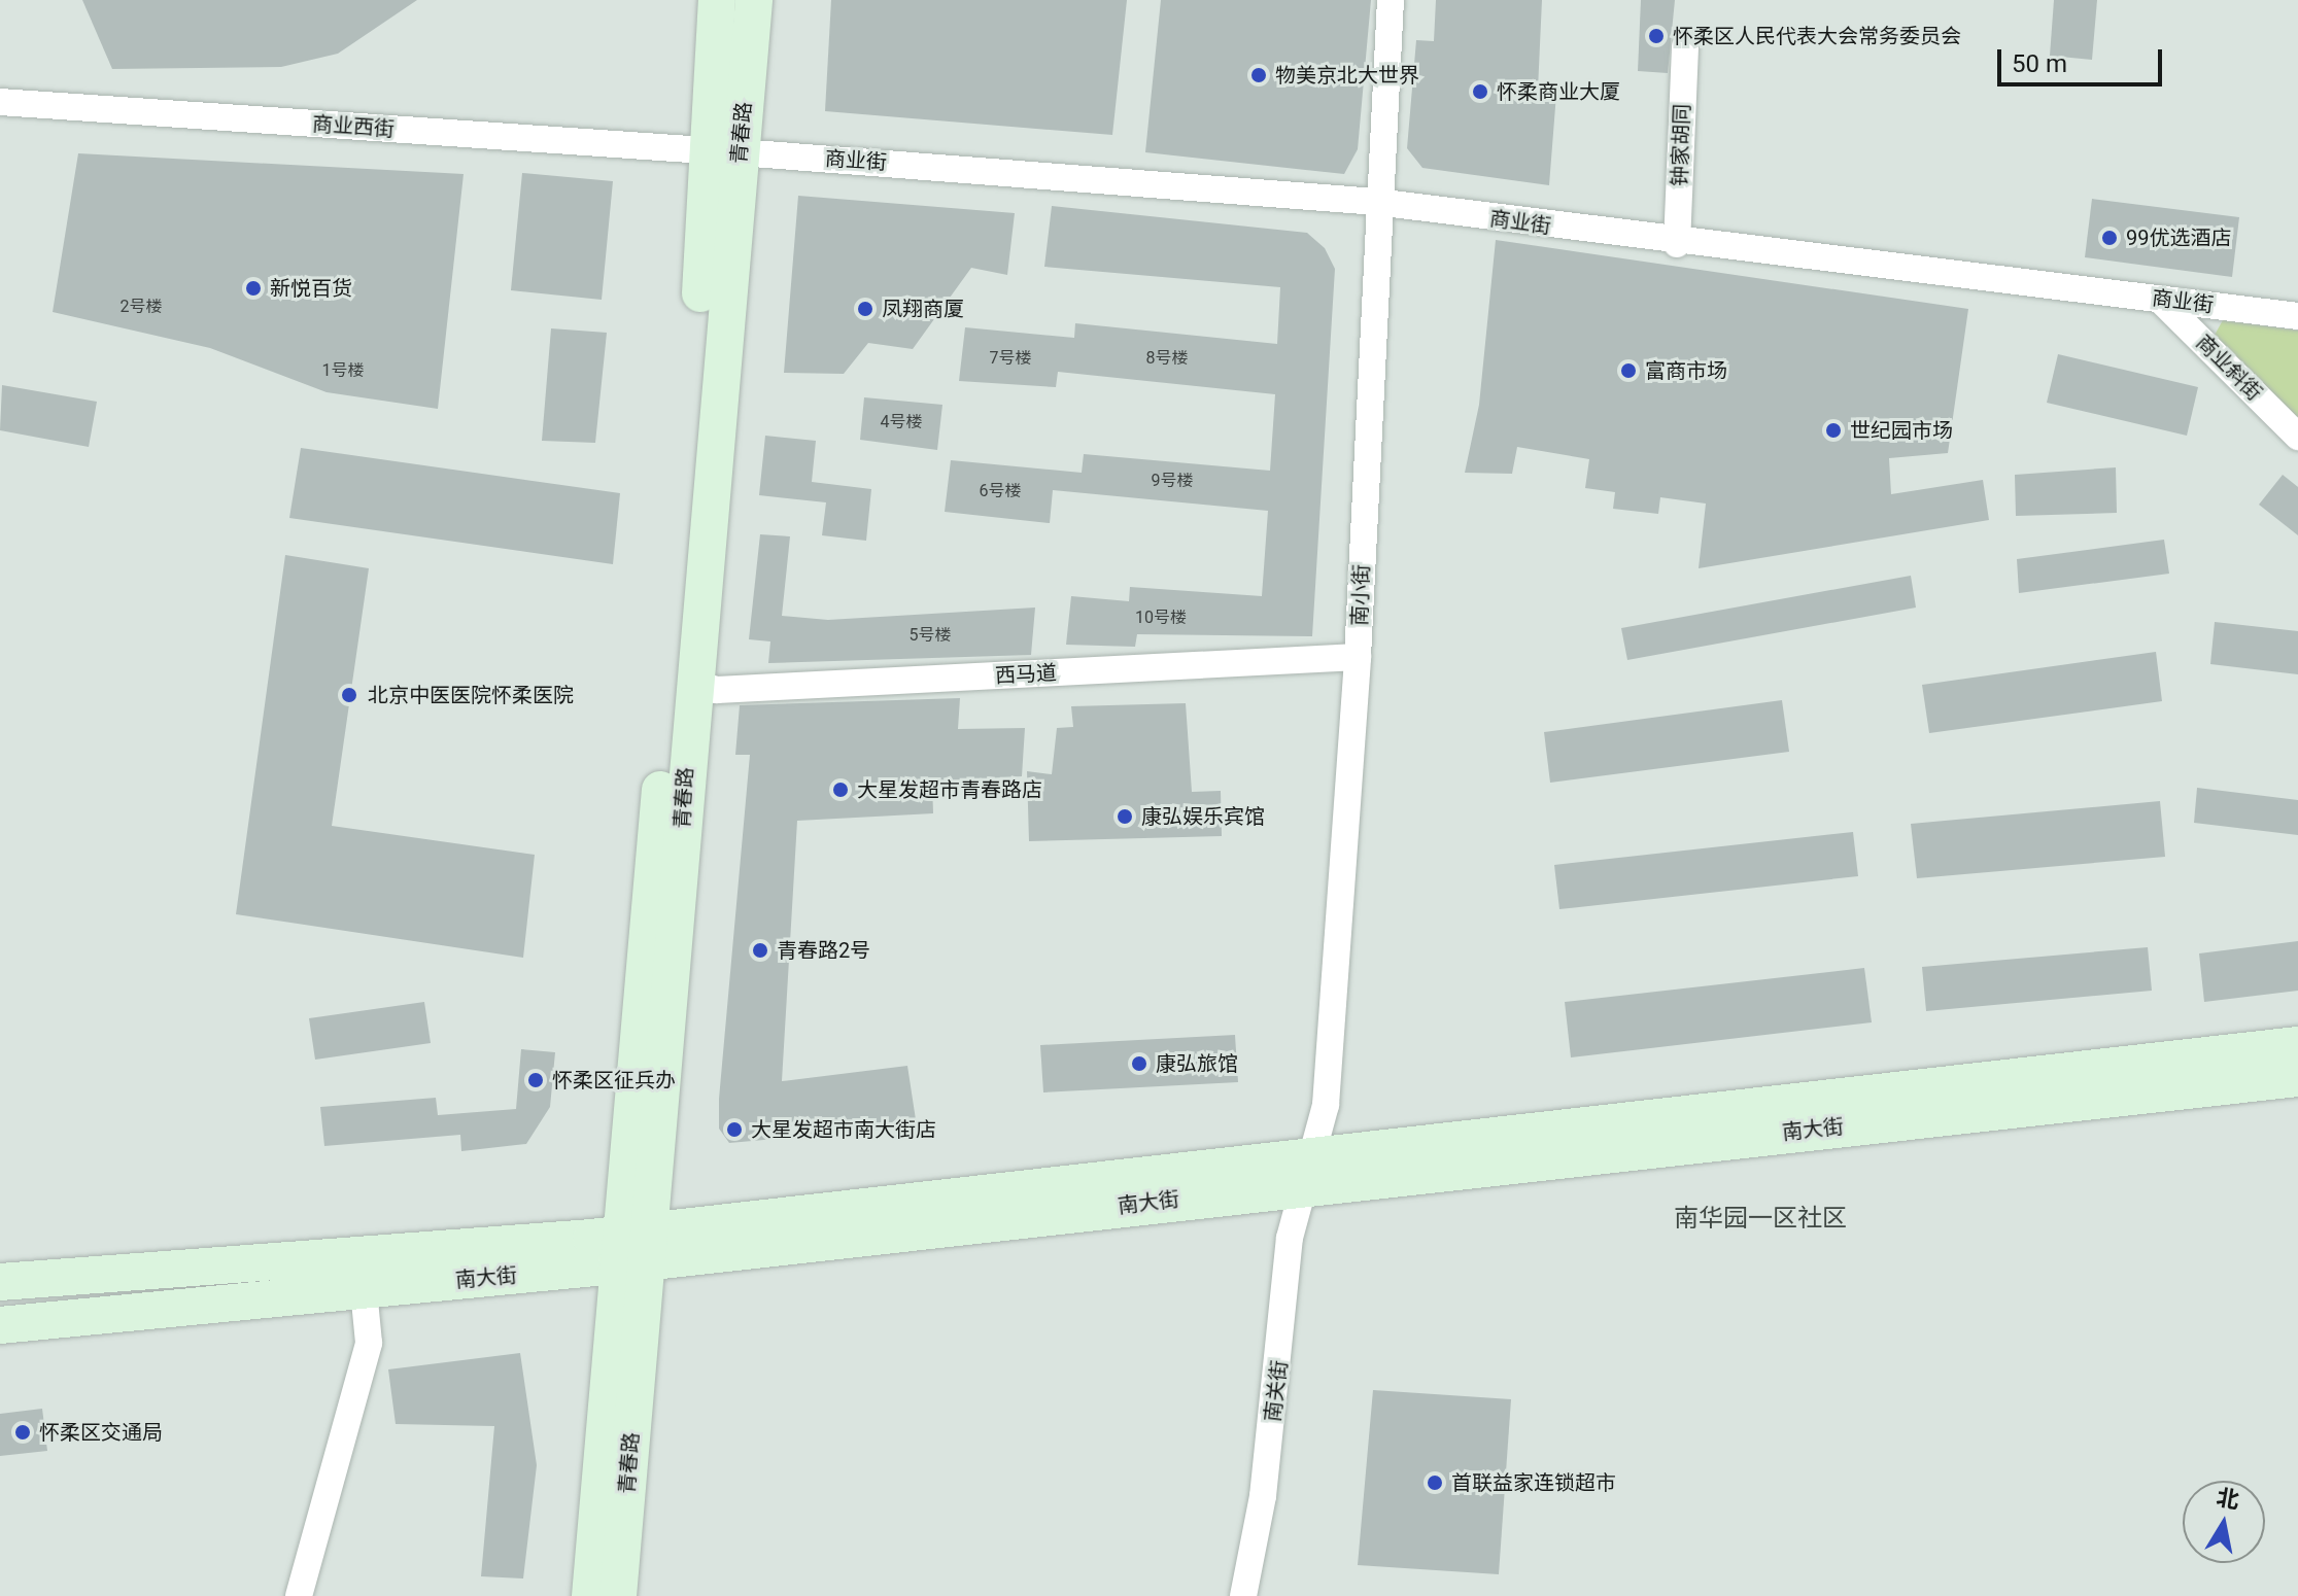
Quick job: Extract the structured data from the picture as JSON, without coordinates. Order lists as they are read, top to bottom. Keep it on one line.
{"streets":{"main road":["青春路","南大街"],"street":["商业西街","钟家胡同","商业街","商业斜街","南小街","西马道","南关街"]},"crossings":[["商业西街","青春路"],["商业西街","商业街"],["青春路","商业街"],["青春路","西马道"],["青春路","南大街"],["钟家胡同","商业街"],["商业街","商业斜街"],["商业街","南小街"],["南小街","西马道"],["南小街","南大街"],["南小街","南关街"],["南大街","南关街"]],"districts":["南华园一区社区"],"places":["怀柔区人民代表大会常务委员会","物美京北大世界","怀柔商业大厦","99优选酒店","新悦百货","凤翔商厦","富商市场","世纪园市场","北京中医医院怀柔医院","大星发超市青春路店","康弘娱乐宾馆","青春路2号","康弘旅馆","怀柔区征兵办","大星发超市南大街店","怀柔区交通局","首联益家连锁超市"],"house_numbers":["2号楼","7号楼","8号楼","1号楼","4号楼","9号楼","6号楼","10号楼","5号楼"],"scale_bar":"50 m","north":"top"}
